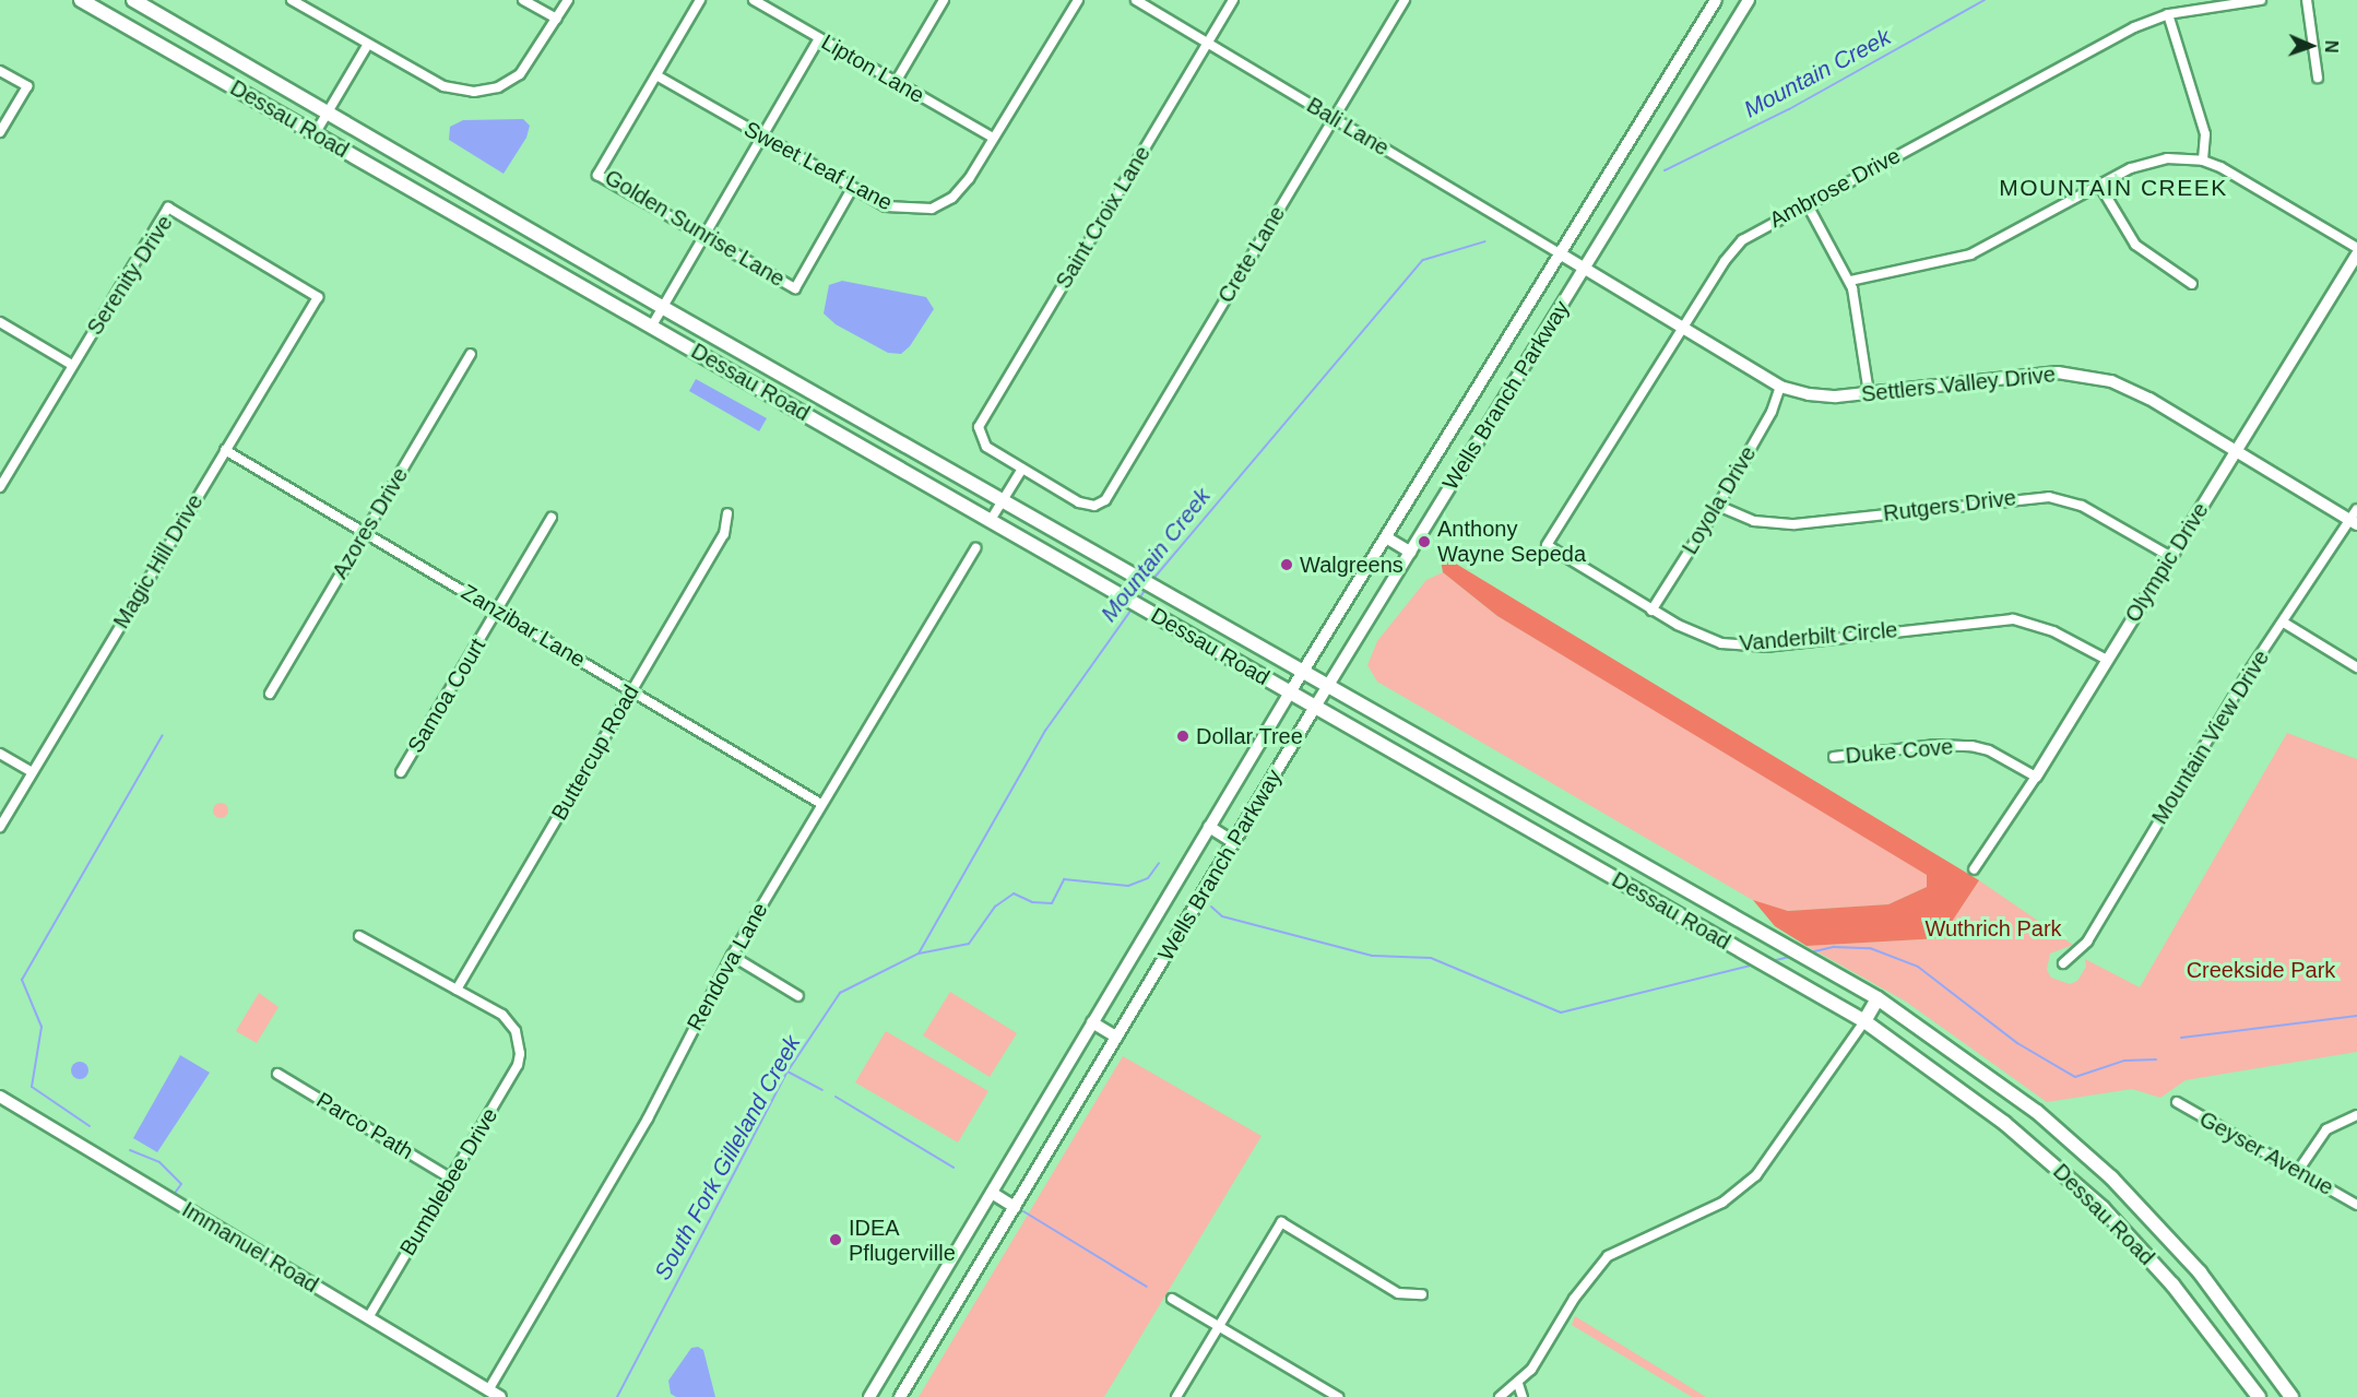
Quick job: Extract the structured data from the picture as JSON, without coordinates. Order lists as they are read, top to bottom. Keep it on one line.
{"streets":{"main road":["Dessau Road"],"street":["Lipton Lane","Bali Lane","Sweet Leaf Lane","Ambrose Drive","Saint Croix Lane","Golden Sunrise Lane","Crete Lane","Serenity Drive","Settlers Valley Drive","Wells Branch Parkway","Loyola Drive","Rutgers Drive","Azores Drive","Magic Hill Drive","Olympic Drive","Zanzibar Lane","Vanderbilt Circle","Samoa Court","Mountain View Drive","Duke Cove","Buttercup Road","Rendova Lane","Parco Path","Geyser Avenue","Bumblebee Drive","Immanuel Road"]},"crossings":[["Lipton Lane","Sweet Leaf Lane"],["Dessau Road","Wells Branch Parkway"],["Bali Lane","Saint Croix Lane"],["Bali Lane","Crete Lane"],["Bali Lane","Settlers Valley Drive"],["Bali Lane","Wells Branch Parkway"],["Sweet Leaf Lane","Golden Sunrise Lane"],["Ambrose Drive","Settlers Valley Drive"],["Ambrose Drive","Vanderbilt Circle"],["Saint Croix Lane","Crete Lane"],["Serenity Drive","Magic Hill Drive"],["Settlers Valley Drive","Wells Branch Parkway"],["Settlers Valley Drive","Loyola Drive"],["Settlers Valley Drive","Olympic Drive"],["Settlers Valley Drive","Mountain View Drive"],["Loyola Drive","Rutgers Drive"],["Loyola Drive","Vanderbilt Circle"],["Rutgers Drive","Olympic Drive"],["Azores Drive","Zanzibar Lane"],["Magic Hill Drive","Zanzibar Lane"],["Olympic Drive","Vanderbilt Circle"],["Olympic Drive","Duke Cove"],["Zanzibar Lane","Samoa Court"],["Zanzibar Lane","Buttercup Road"],["Zanzibar Lane","Rendova Lane"],["Buttercup Road","Bumblebee Drive"],["Rendova Lane","Immanuel Road"],["Parco Path","Bumblebee Drive"],["Bumblebee Drive","Immanuel Road"]],"districts":["MOUNTAIN CREEK"],"water":["Mountain Creek","South Fork Gilleland Creek"],"parks":["Wuthrich Park","Creekside Park"],"places":["Anthony Wayne Sepeda","Walgreens","Dollar Tree","IDEA Pflugerville"],"north":"right"}
